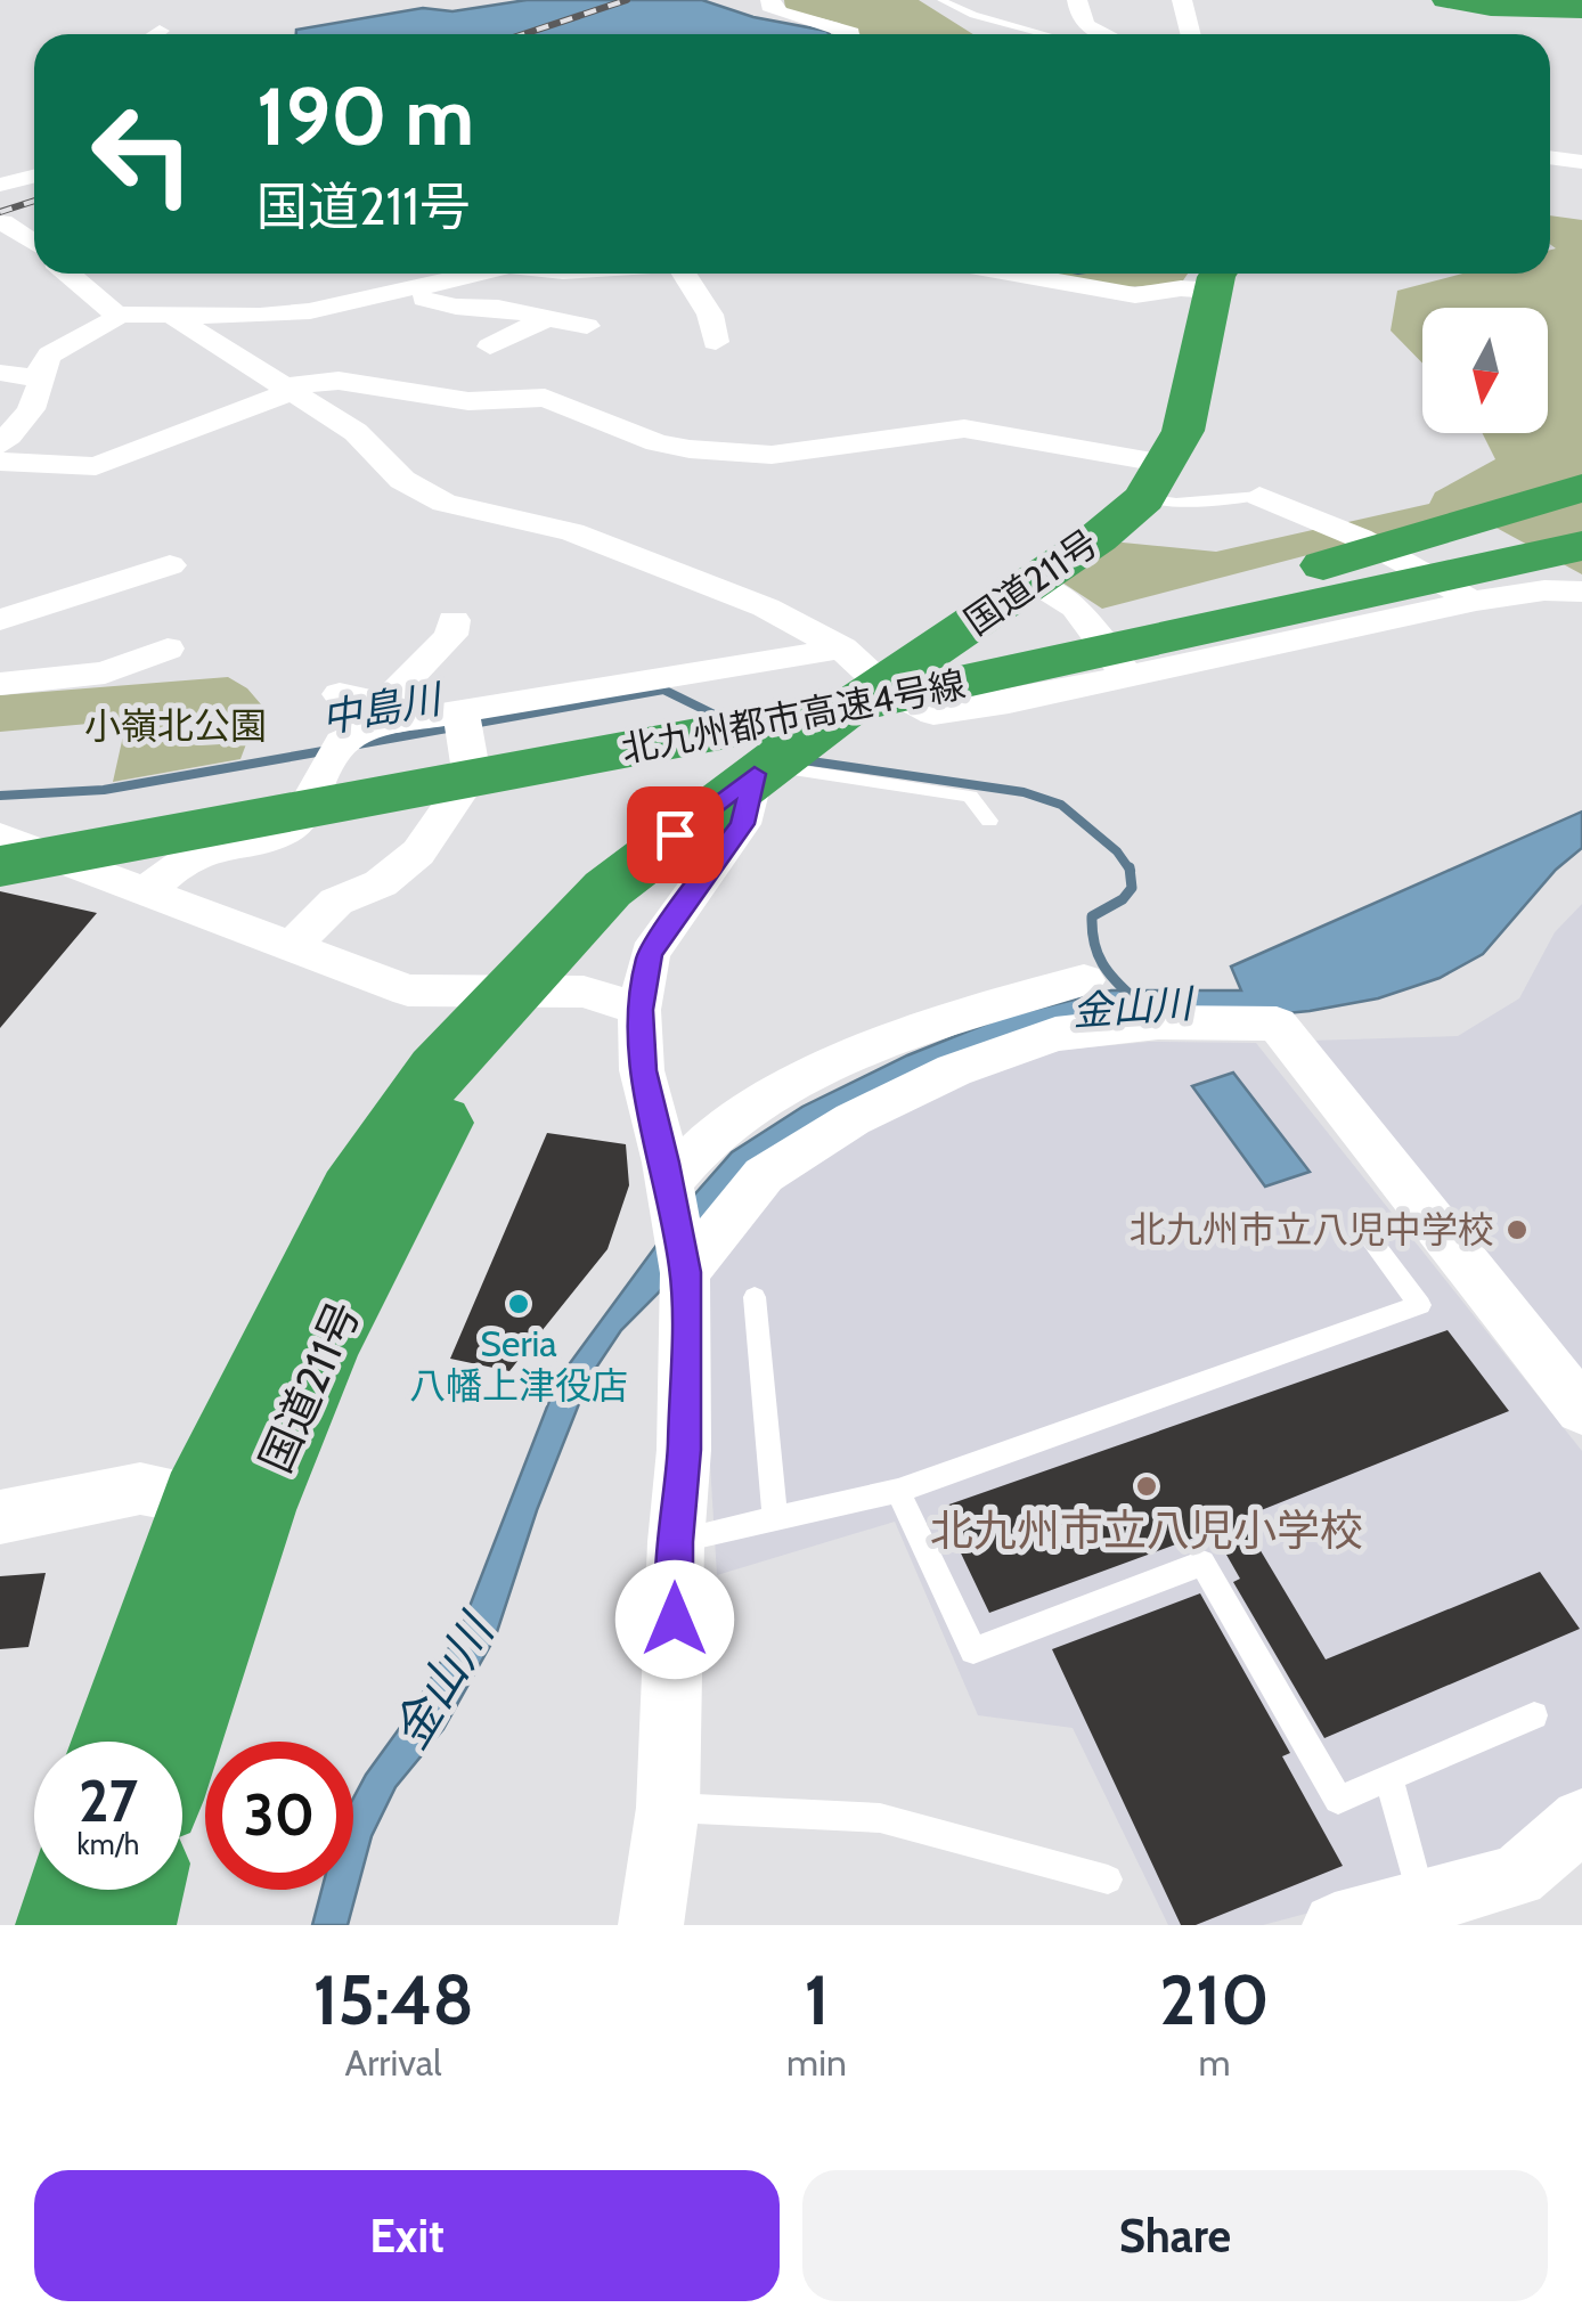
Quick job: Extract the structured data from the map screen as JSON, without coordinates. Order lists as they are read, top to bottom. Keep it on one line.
{"streets":{"highway":["国道211号","北九州都市高速4号線"]},"water":["中島川","金山川"],"parks":["小嶺北公園"],"places":["北九州市立八児中学校","Seria 八幡上津役店","北九州市立八児小学校"],"north":"bottom","page":{"turn":["190 m","国道211号"],"speed":"27 km/h","limit":"30","eta":["15:48","Arrival","1","min","210","m"],"buttons":["Exit","Share"]}}
